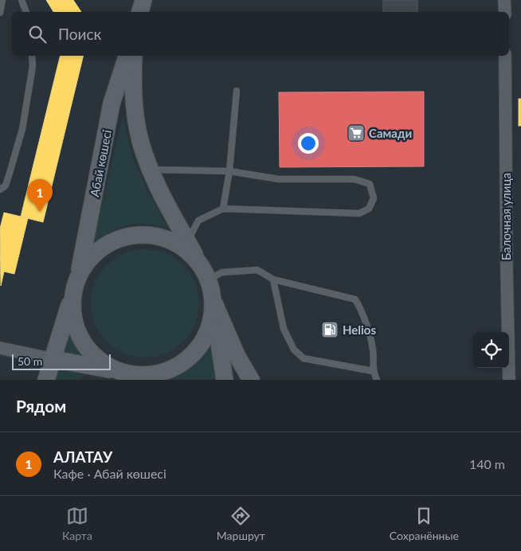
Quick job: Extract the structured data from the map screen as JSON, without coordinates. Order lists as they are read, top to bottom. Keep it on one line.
{"streets":{"main road":["Абай көшесі"],"street":["Балочная улица"]},"places":{"supermarket":["Самади"],"fuel station":["Helios"]},"scale_bar":"50 m","page":{"search":"Поиск","pins":"1","scale":"50 m","heading":"Рядом","list":[{"mark":"1","name":"АЛАТАУ","note":"Кафе · Абай көшесі","value":"140 m"}],"nav":["Карта","Маршрут","Сохранённые"]}}
